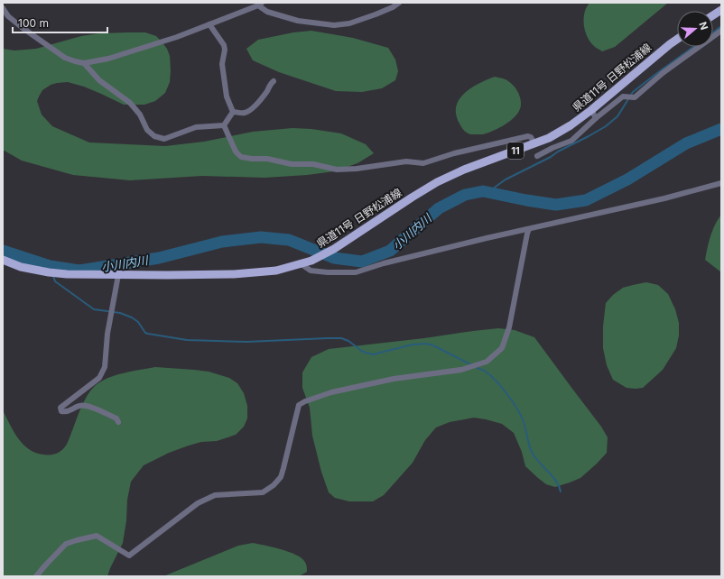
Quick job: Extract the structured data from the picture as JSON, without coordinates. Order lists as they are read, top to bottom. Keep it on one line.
{"streets":{"main road":["県道11号 日野松浦線","11"]},"water":["小川内川"],"scale_bar":"100 m","north":"right"}
